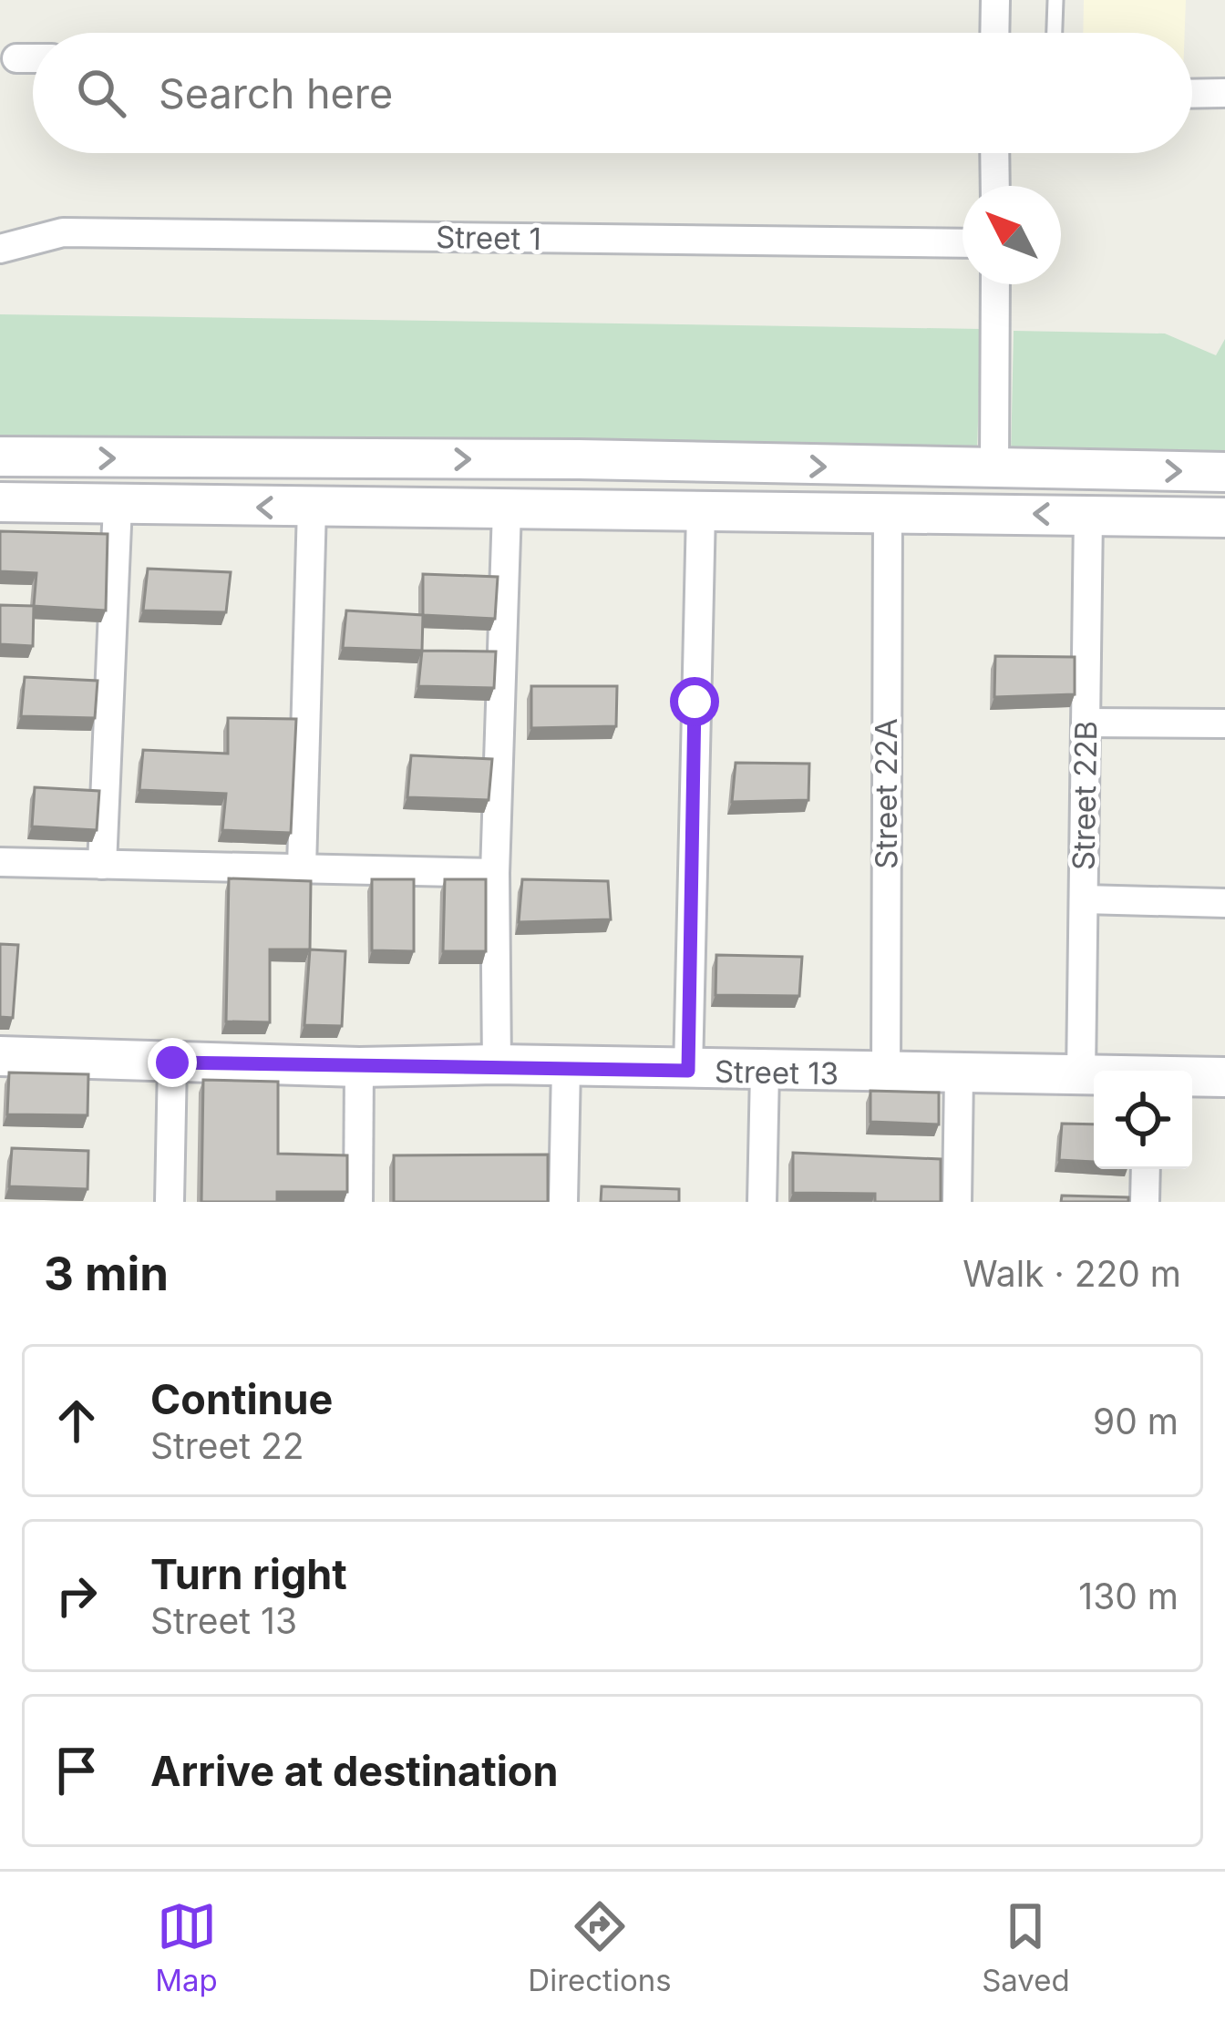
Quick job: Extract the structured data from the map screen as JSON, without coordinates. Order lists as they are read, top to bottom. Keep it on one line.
{"streets":{"street":["Street 1","Street 22A","Street 22B","Street 13"]},"crossings":[["Street 22A","Street 13"],["Street 22B","Street 13"]],"north":"top left","page":{"search":"Search here","heading":["3 min","Walk · 220 m"],"list":[["Continue","Street 22","90 m"],["Turn right","Street 13","130 m"],"Arrive at destination"],"nav":["Map","Directions","Saved"]}}
